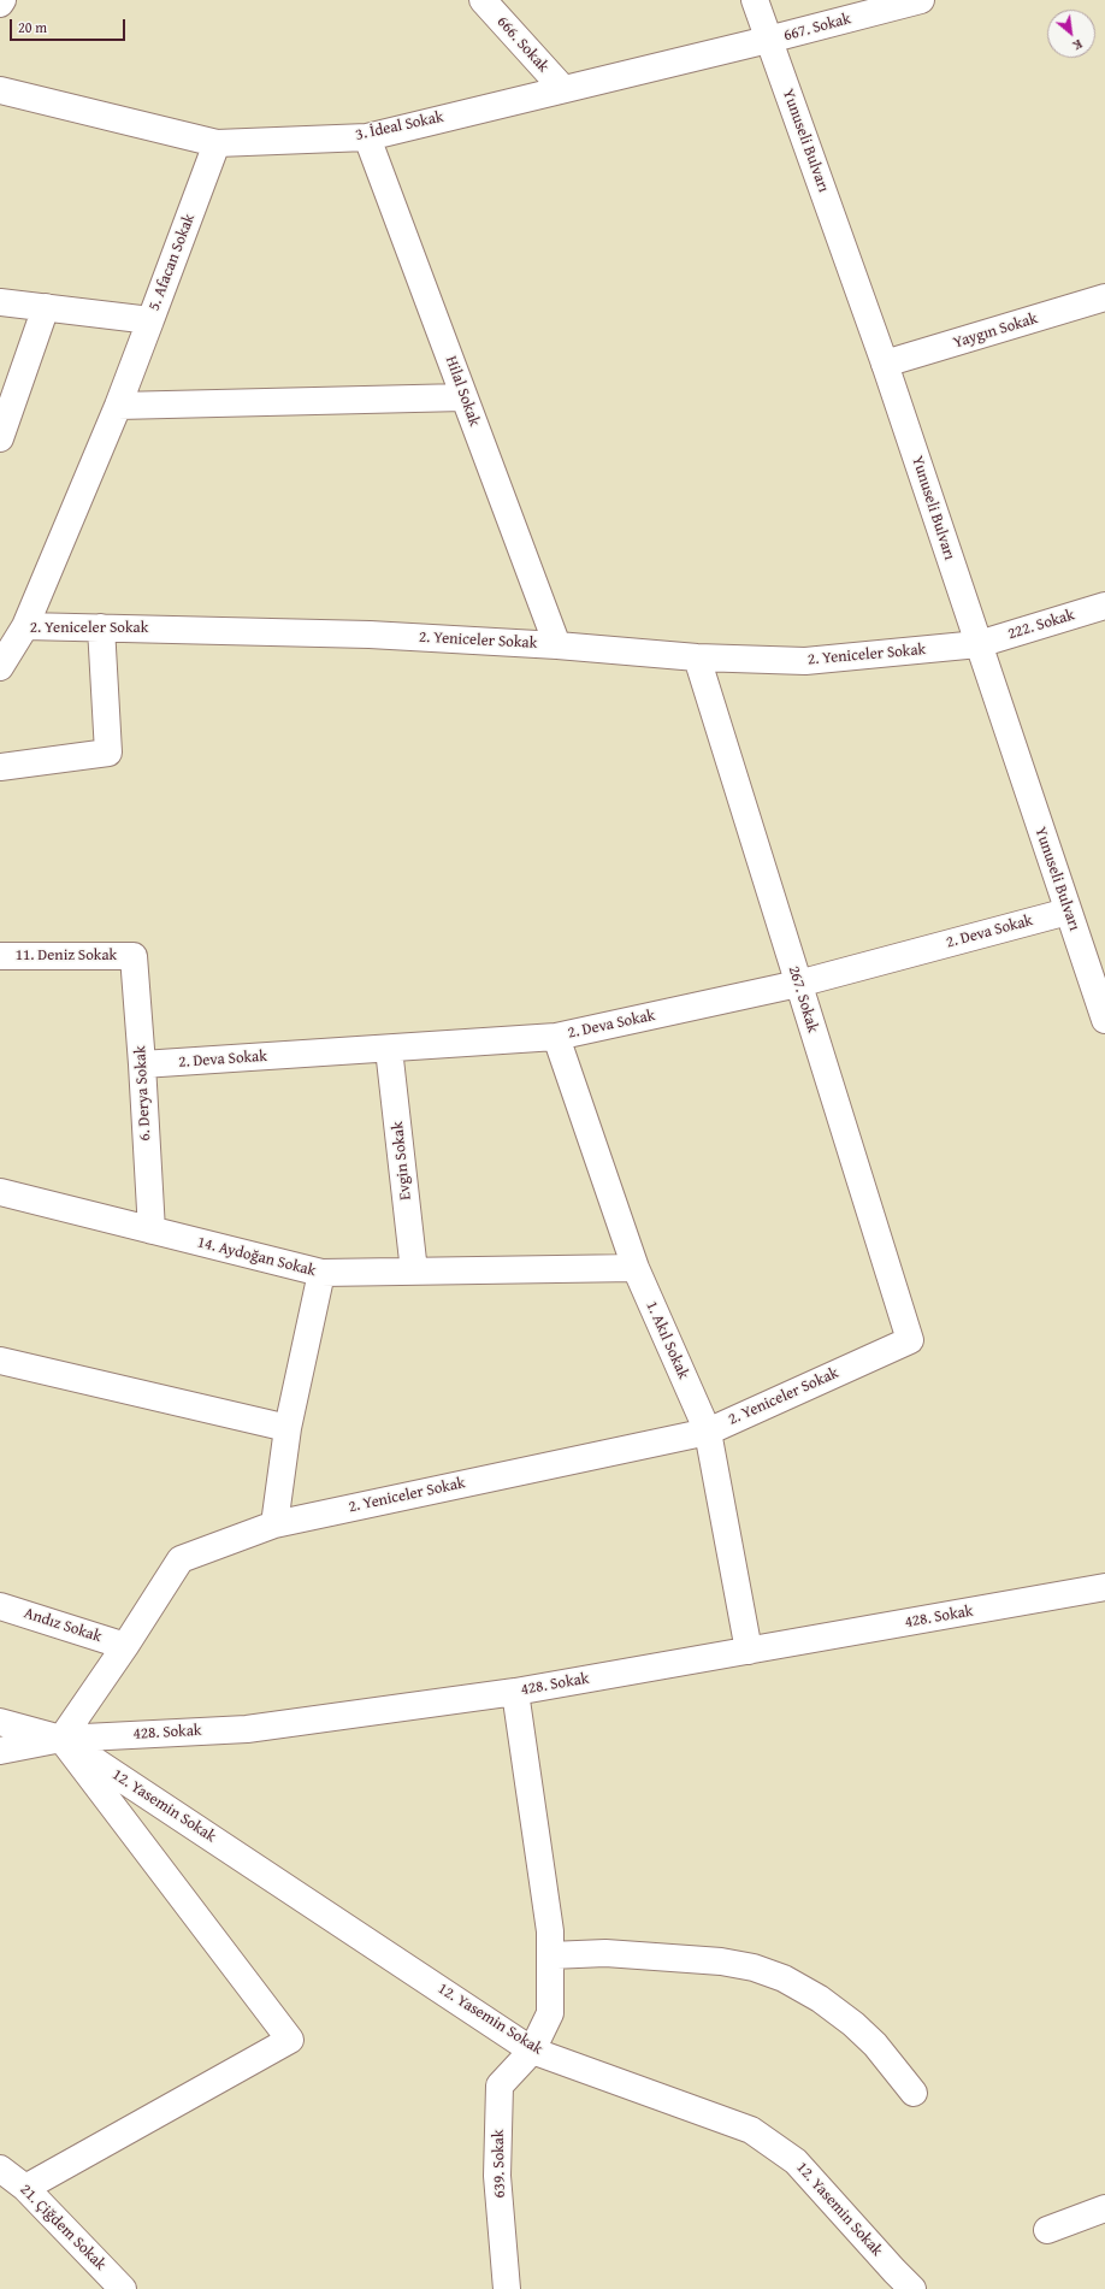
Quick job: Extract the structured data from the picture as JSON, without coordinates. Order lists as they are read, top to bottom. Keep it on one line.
{"streets":{"street":["667. Sokak","666. Sokak","3. İdeal Sokak","Yunuseli Bulvarı","5. Afacan Sokak","Yaygın Sokak","Hilal Sokak","222. Sokak","2. Yeniceler Sokak","2. Deva Sokak","11. Deniz Sokak","267. Sokak","6. Derya Sokak","Evgin Sokak","14. Aydoğan Sokak","1. Akıl Sokak","428. Sokak","Andız Sokak","12. Yasemin Sokak","639. Sokak","21. Çiğdem Sokak"]},"crossings":[["667. Sokak","3. İdeal Sokak"],["667. Sokak","Yunuseli Bulvarı"],["666. Sokak","3. İdeal Sokak"],["3. İdeal Sokak","Yunuseli Bulvarı"],["3. İdeal Sokak","5. Afacan Sokak"],["3. İdeal Sokak","Hilal Sokak"],["Yunuseli Bulvarı","Yaygın Sokak"],["Yunuseli Bulvarı","222. Sokak"],["Yunuseli Bulvarı","2. Yeniceler Sokak"],["Yunuseli Bulvarı","2. Deva Sokak"],["Hilal Sokak","2. Yeniceler Sokak"],["222. Sokak","2. Yeniceler Sokak"],["2. Yeniceler Sokak","267. Sokak"],["2. Yeniceler Sokak","1. Akıl Sokak"],["2. Yeniceler Sokak","428. Sokak"],["2. Yeniceler Sokak","Andız Sokak"],["2. Yeniceler Sokak","12. Yasemin Sokak"],["2. Deva Sokak","267. Sokak"],["2. Deva Sokak","6. Derya Sokak"],["2. Deva Sokak","Evgin Sokak"],["2. Deva Sokak","1. Akıl Sokak"],["11. Deniz Sokak","6. Derya Sokak"],["6. Derya Sokak","14. Aydoğan Sokak"],["Evgin Sokak","14. Aydoğan Sokak"],["14. Aydoğan Sokak","1. Akıl Sokak"],["1. Akıl Sokak","428. Sokak"],["428. Sokak","12. Yasemin Sokak"],["428. Sokak","639. Sokak"],["12. Yasemin Sokak","639. Sokak"]],"scale_bar":"20 m","north":"bottom right"}
